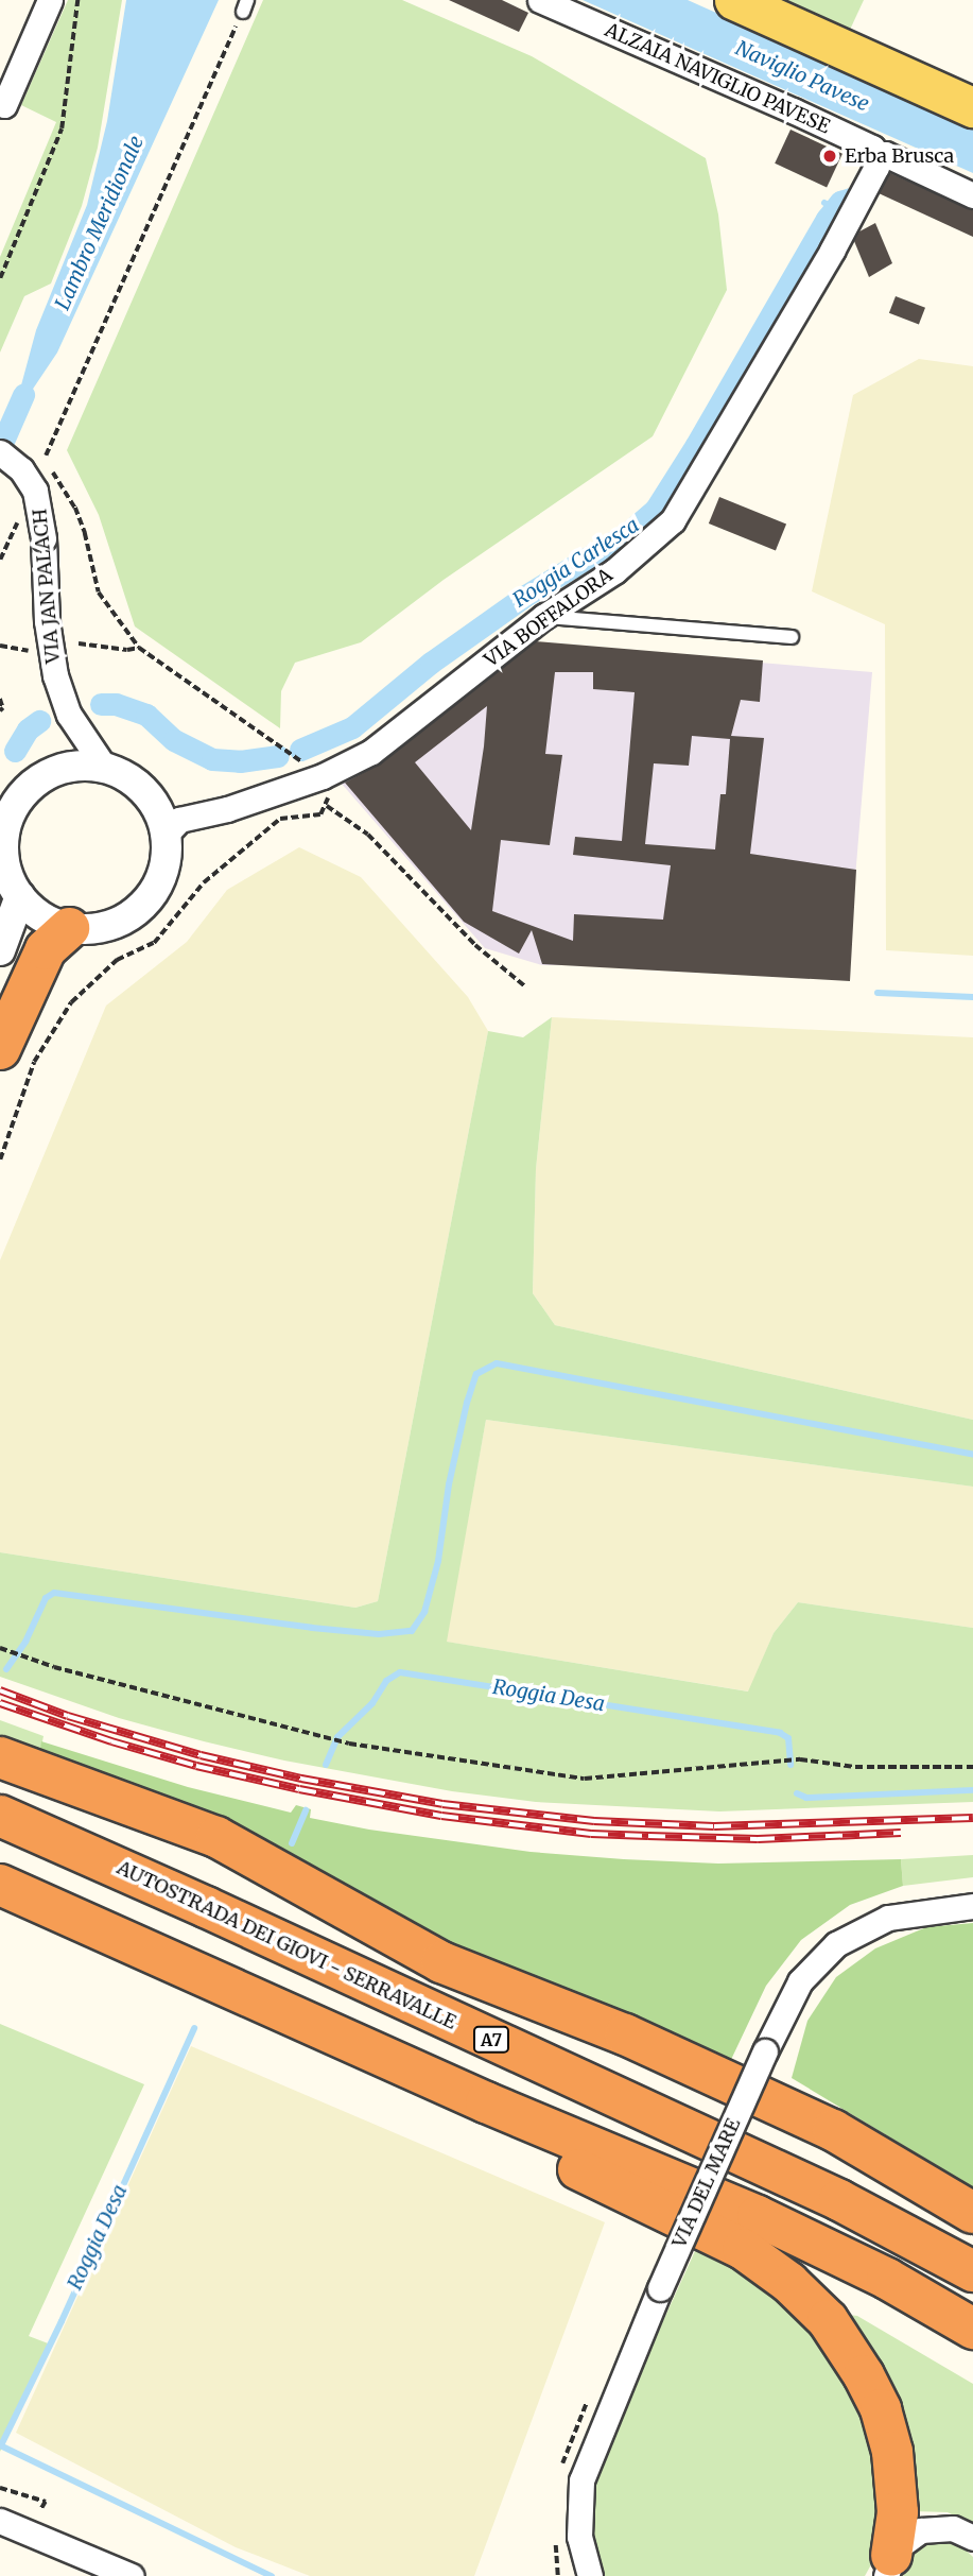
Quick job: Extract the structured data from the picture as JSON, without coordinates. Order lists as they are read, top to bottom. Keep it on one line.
{"streets":{"highway":["AUTOSTRADA DEI GIOVI - SERRAVALLE","A7"],"street":["ALZAIA NAVIGLIO PAVESE","VIA JAN PALACH","VIA BOFFALORA","VIA DEL MARE"]},"crossings":[["ALZAIA NAVIGLIO PAVESE","VIA BOFFALORA"],["VIA JAN PALACH","VIA BOFFALORA"]],"water":["Naviglio Pavese","Lambro Meridionale","Roggia Carlesca","Roggia Desa"],"places":["Erba Brusca"]}
